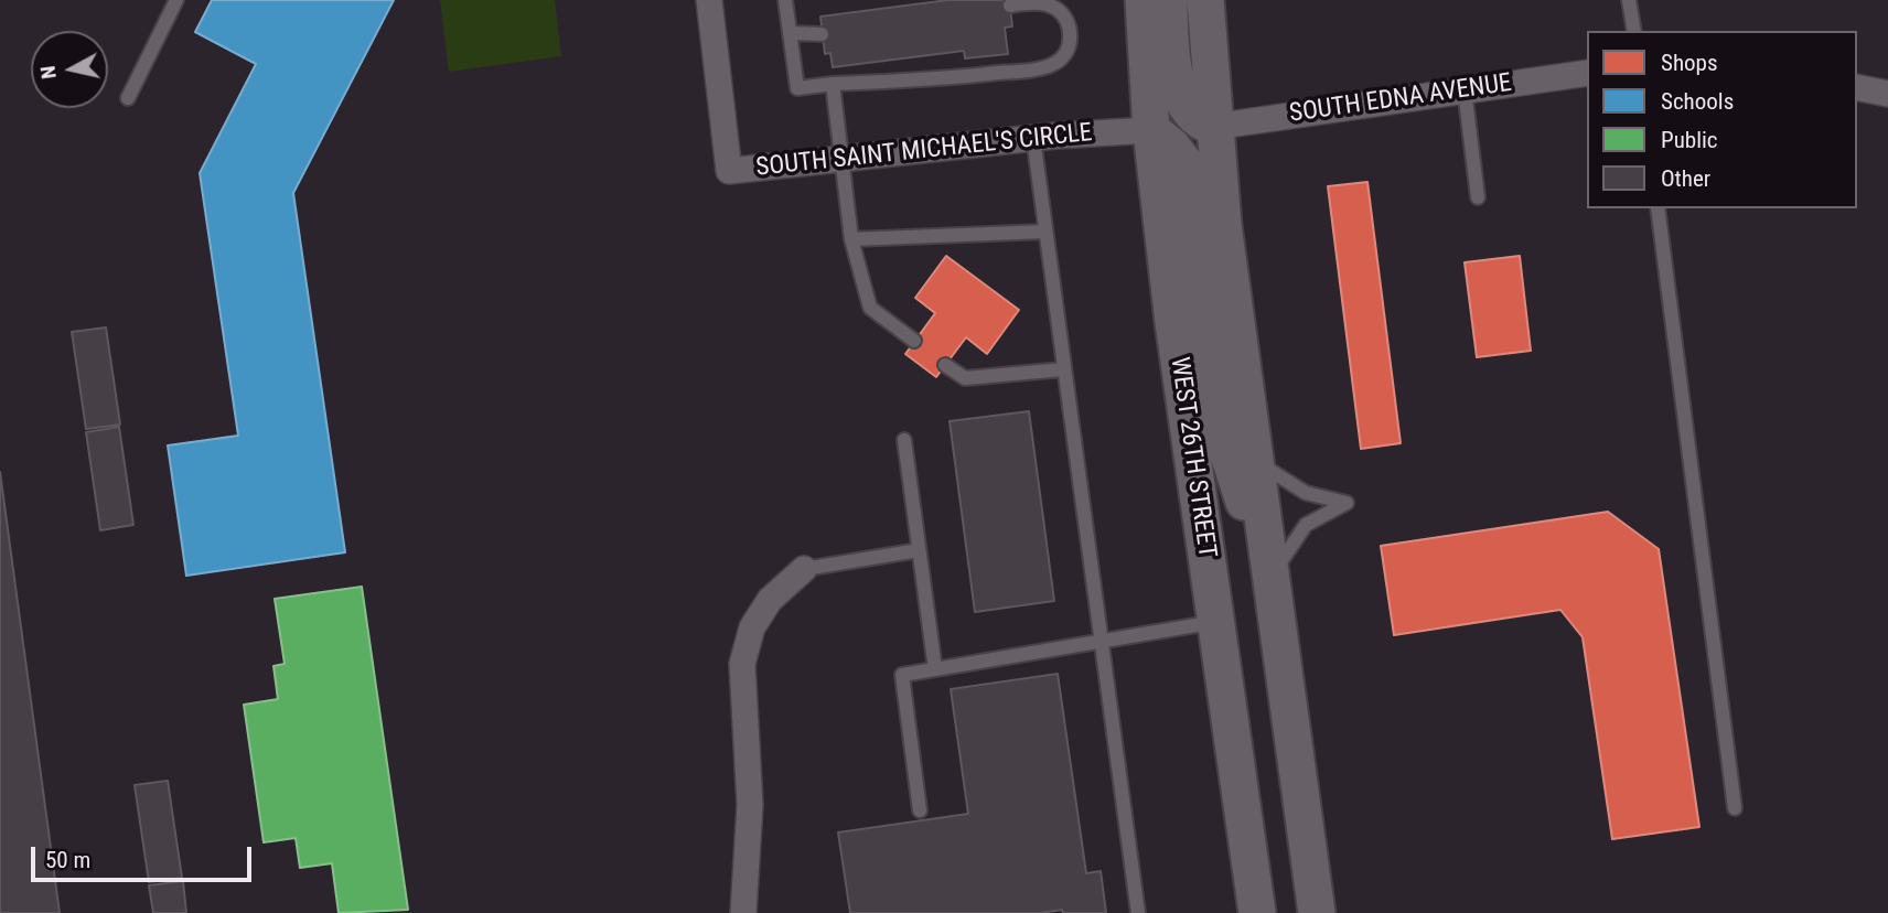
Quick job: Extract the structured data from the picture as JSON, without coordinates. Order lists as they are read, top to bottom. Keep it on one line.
{"streets":{"main road":["WEST 26TH STREET"],"street":["SOUTH EDNA AVENUE","SOUTH SAINT MICHAEL'S CIRCLE"]},"crossings":[["SOUTH SAINT MICHAEL'S CIRCLE","WEST 26TH STREET"]],"legend":["Shops","Schools","Public","Other"],"scale_bar":"50 m","north":"left"}
